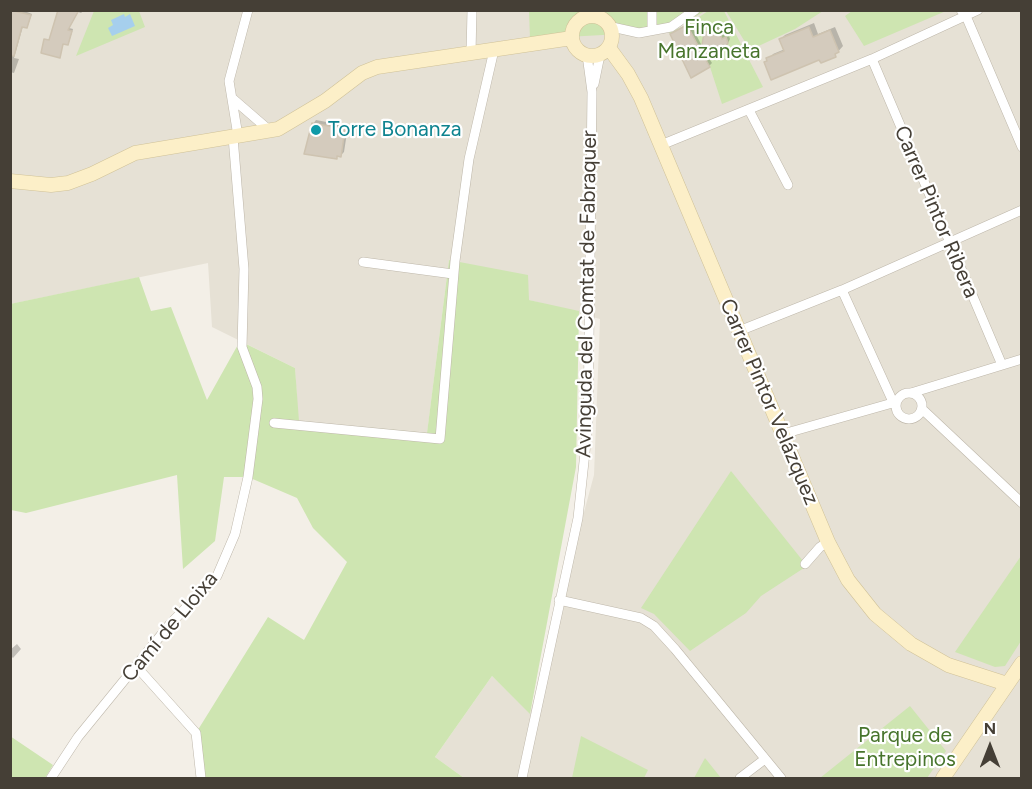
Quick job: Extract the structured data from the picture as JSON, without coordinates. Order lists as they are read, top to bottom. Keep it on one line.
{"streets":{"street":["Carrer Pintor Ribera","Avinguda del Comtat de Fabraquer","Carrer Pintor Velázquez","Camí de Lloixa"]},"crossings":[["Avinguda del Comtat de Fabraquer","Carrer Pintor Velázquez"]],"parks":["Finca Manzaneta","Parque de Entrepinos"],"places":["Torre Bonanza"],"north":"top"}
